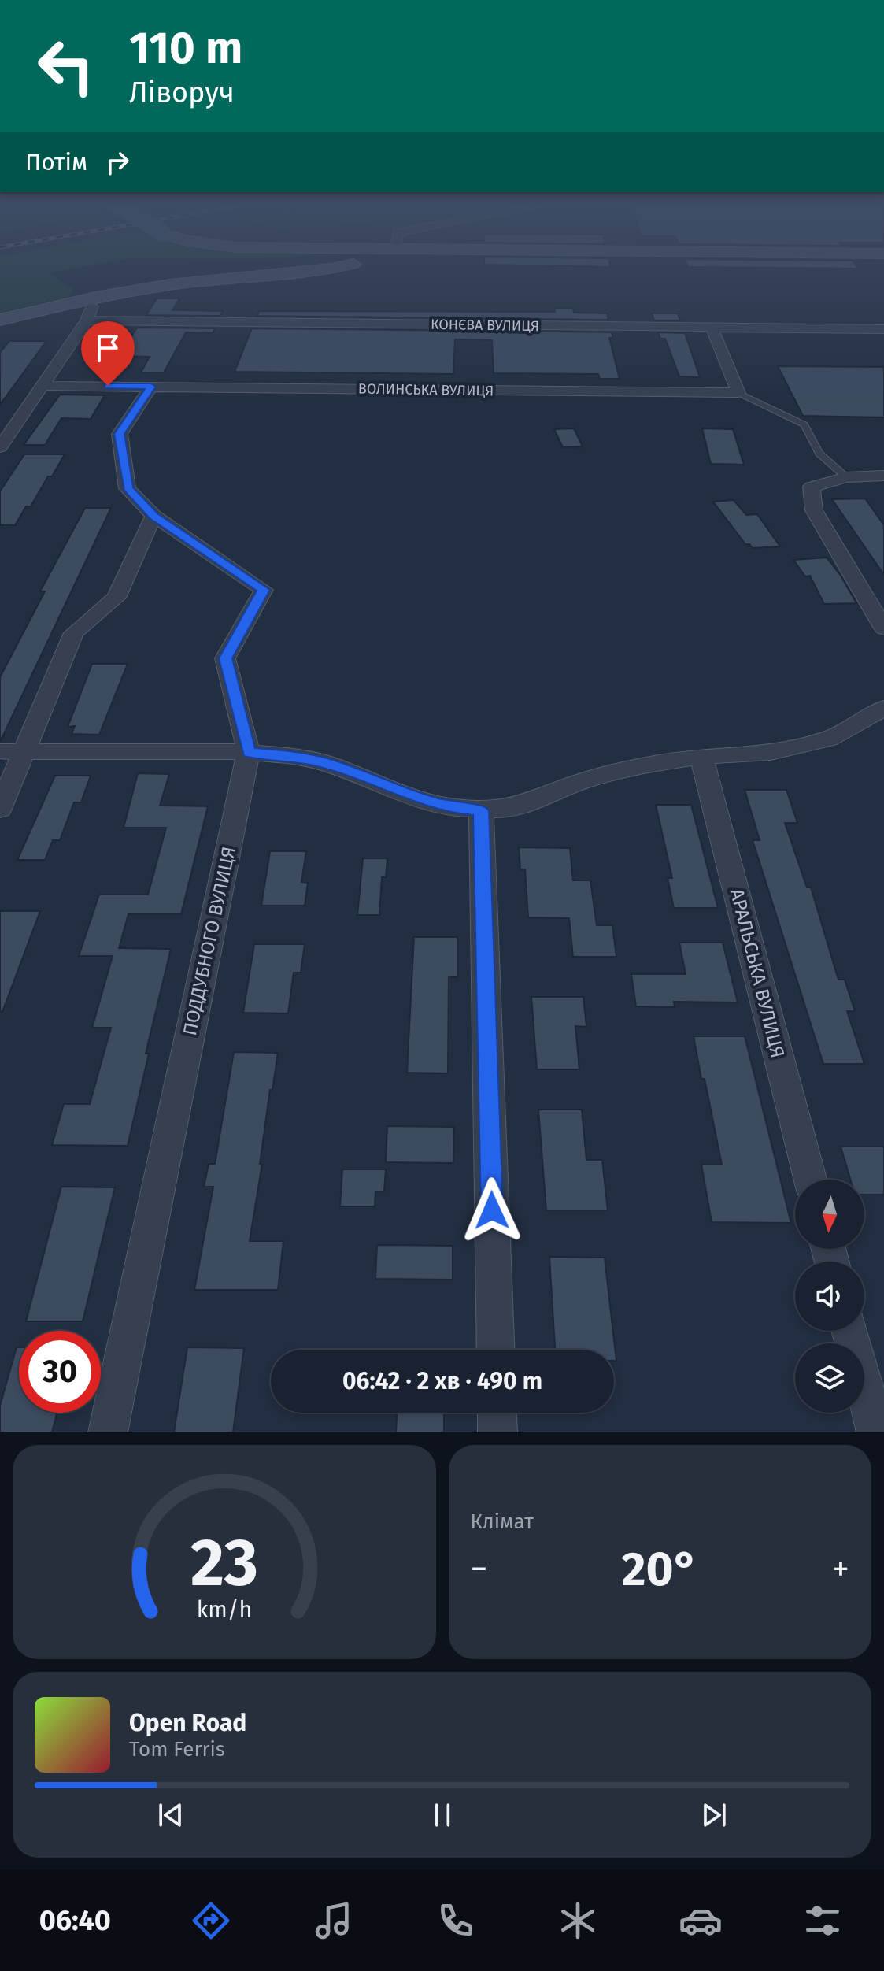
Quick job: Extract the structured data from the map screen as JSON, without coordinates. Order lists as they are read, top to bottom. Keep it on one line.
{"streets":{"street":["КОНЄВА ВУЛИЦЯ","ВОЛИНСЬКА ВУЛИЦЯ","ПОДДУБНОГО ВУЛИЦЯ","АРАЛЬСЬКА ВУЛИЦЯ"]},"north":"bottom","page":{"turn":["110 m","Ліворуч"],"then":"Потім","limit":"30","trip":"06:42 · 2 хв · 490 m","tile":"Клімат","heat":["−","20°","+"],"song":["Open Road","Tom Ferris"],"tabs":"06:40","gauge":["23","km/h"]}}
